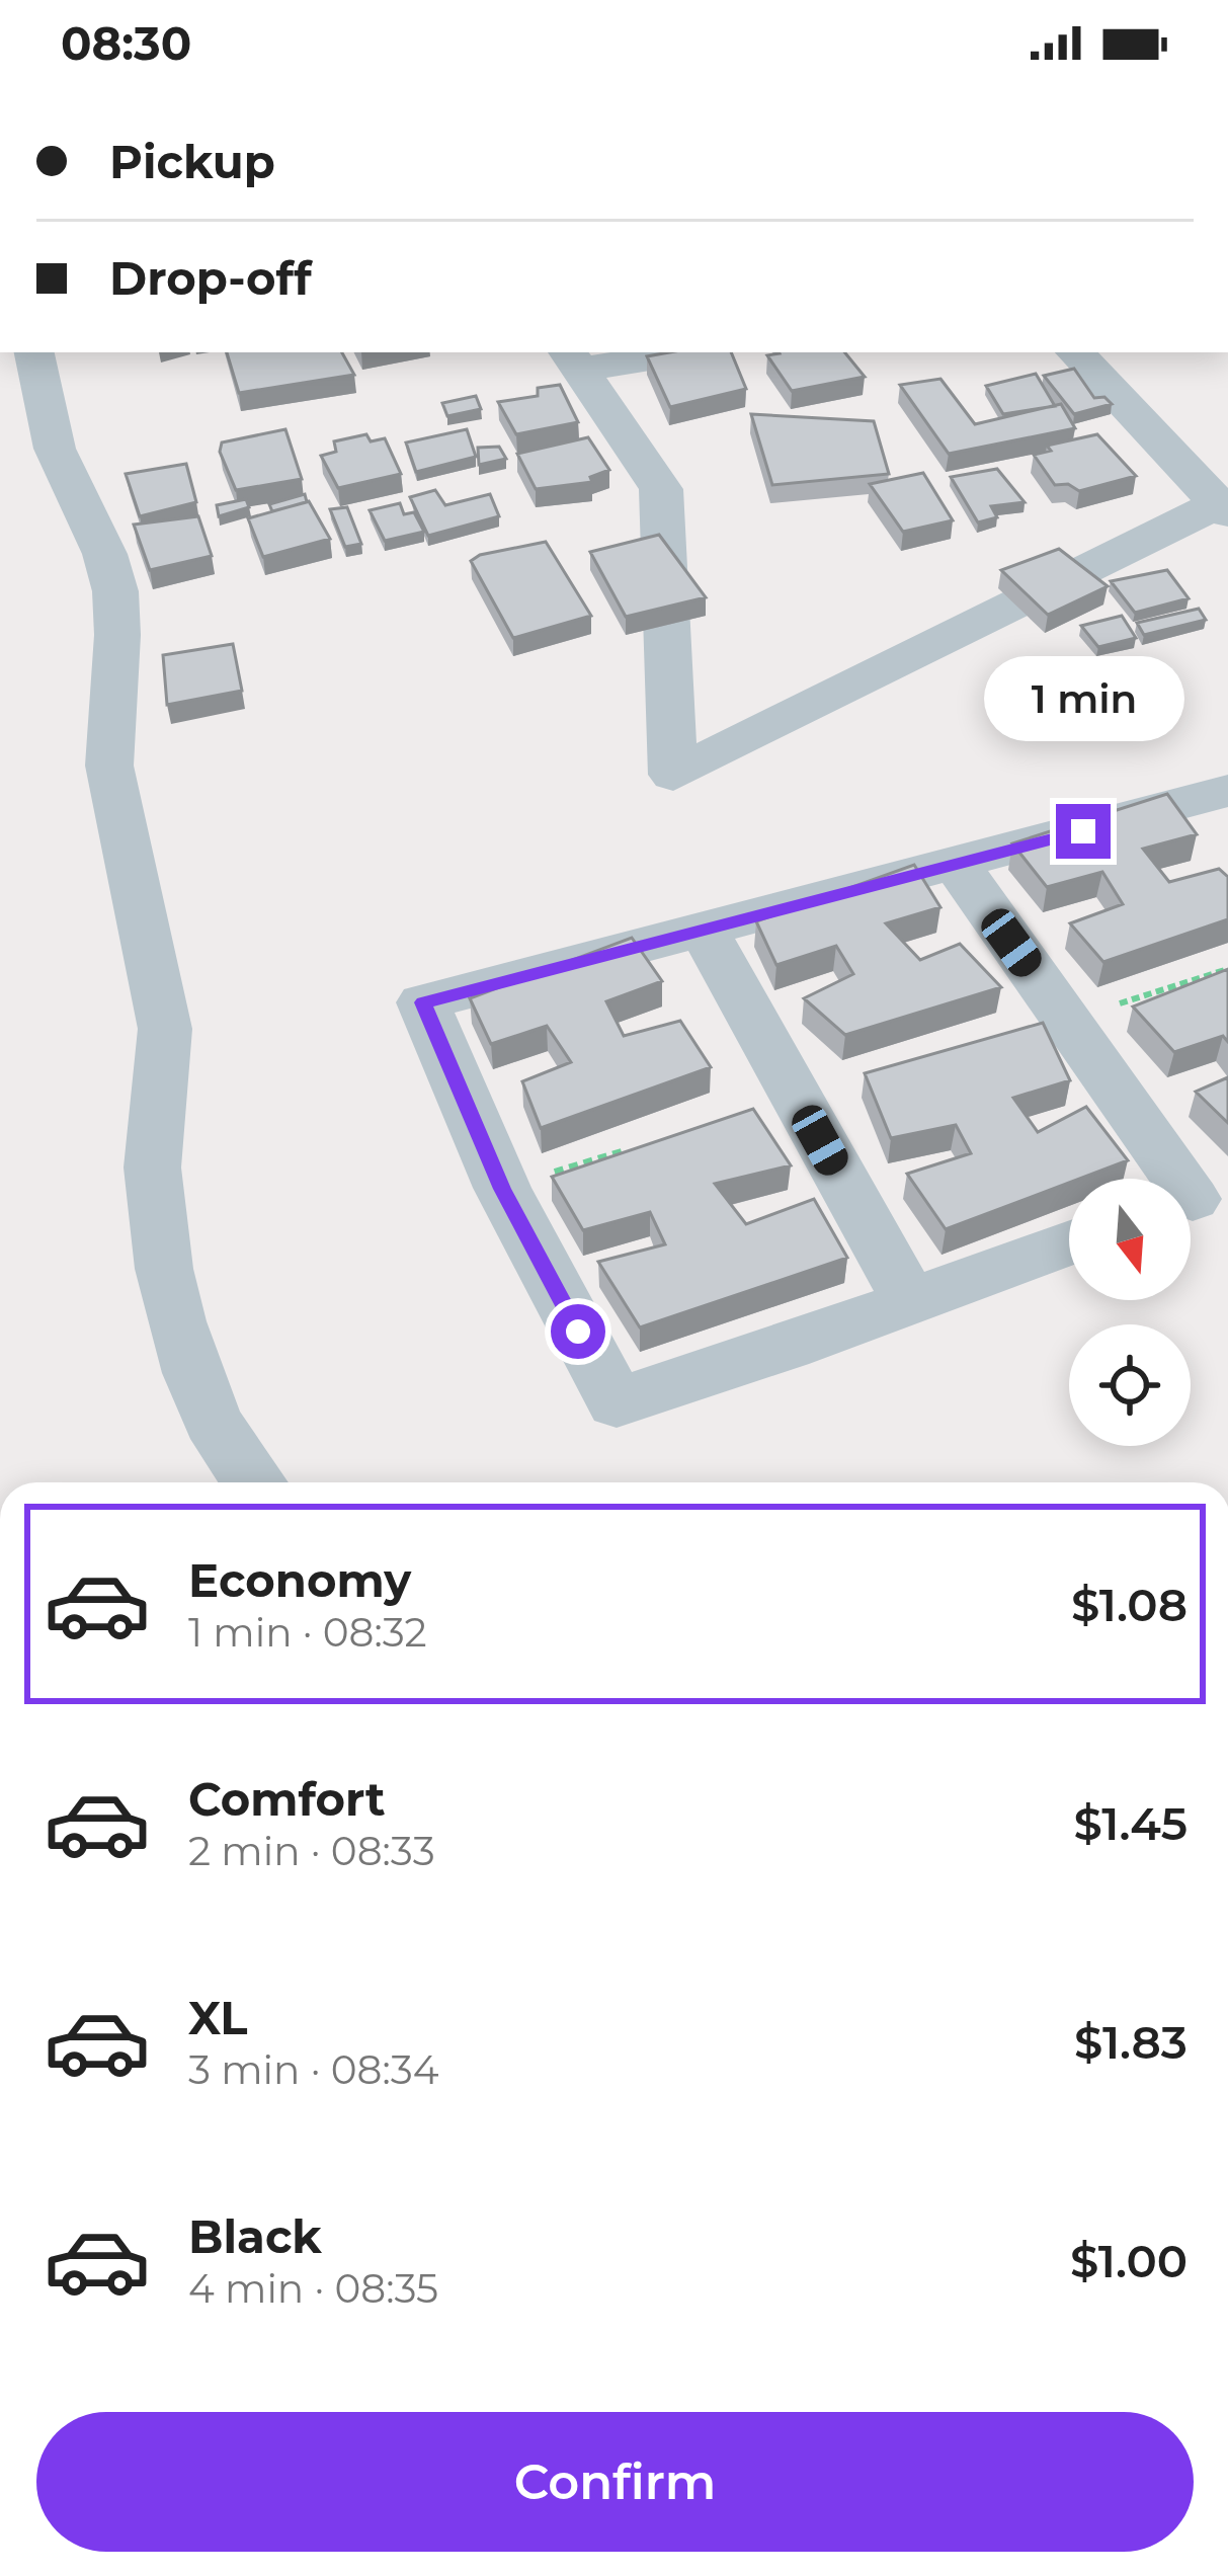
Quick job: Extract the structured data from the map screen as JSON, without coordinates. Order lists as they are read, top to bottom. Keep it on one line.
{"north":"bottom","page":{"status":"08:30","banner":["Pickup","Drop-off"],"bubble":"1 min","list":[{"name":"Economy","note":"1 min · 08:32","value":"$1.08"},{"name":"Comfort","note":"2 min · 08:33","value":"$1.45"},{"name":"XL","note":"3 min · 08:34","value":"$1.83"},{"name":"Black","note":"4 min · 08:35","value":"$1.00"}],"buttons":"Confirm"}}
